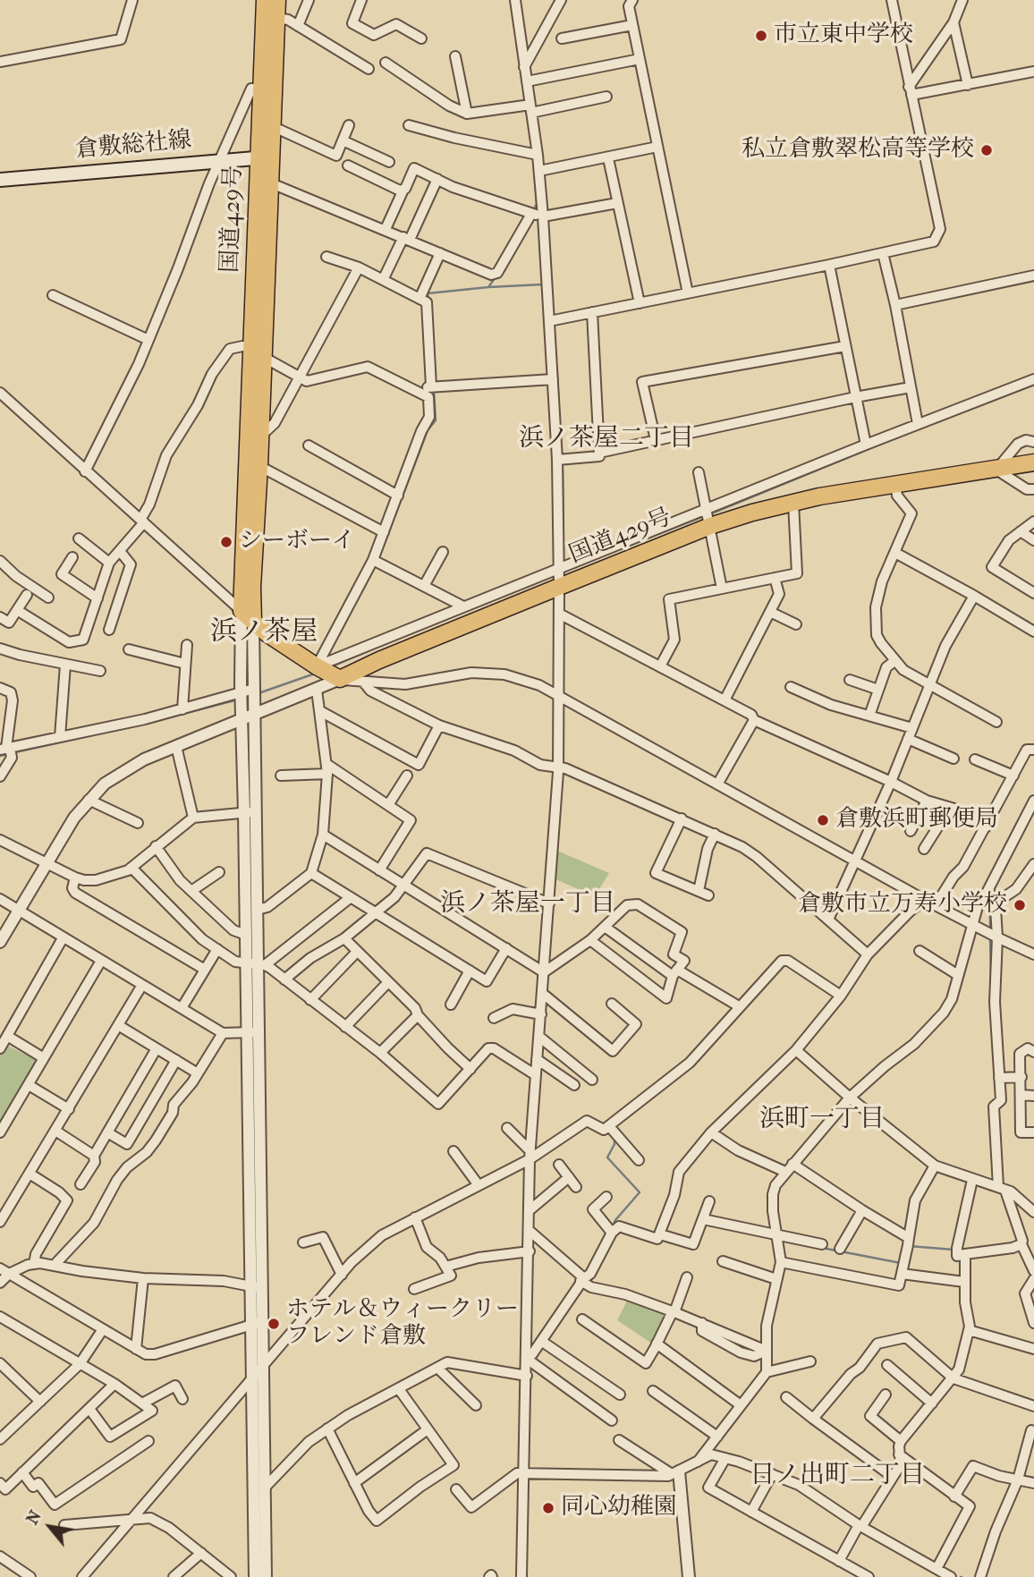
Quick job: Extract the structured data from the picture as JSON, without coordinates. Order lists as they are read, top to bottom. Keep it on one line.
{"streets":{"highway":["国道429号"],"main road":["倉敷総社線"]},"crossings":[["倉敷総社線","国道429号"]],"districts":["浜ノ茶屋二丁目","浜ノ茶屋","浜ノ茶屋一丁目","浜町一丁目","日ノ出町二丁目"],"places":["市立東中学校","私立倉敷翠松高等学校","シーボーイ","倉敷浜町郵便局","倉敷市立万寿小学校","ホテル＆ウィークリー フレンド倉敷","同心幼稚園"],"north":"top left"}
